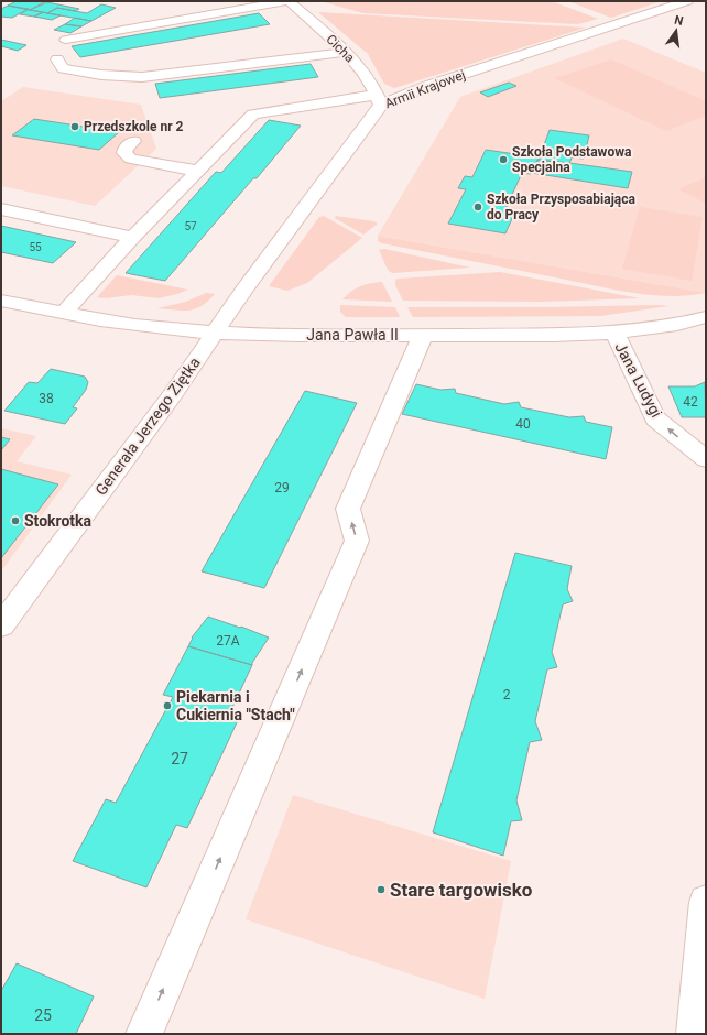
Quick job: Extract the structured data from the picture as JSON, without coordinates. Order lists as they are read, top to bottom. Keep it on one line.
{"streets":{"street":["Cicha","Armii Krajowej","Jana Pawła II","Jana Ludygi","Generała Jerzego Ziętka"]},"crossings":[["Cicha","Armii Krajowej"],["Armii Krajowej","Jana Pawła II"],["Armii Krajowej","Generała Jerzego Ziętka"],["Jana Pawła II","Jana Ludygi"],["Jana Pawła II","Generała Jerzego Ziętka"]],"one_way":["Jana Ludygi"],"places":["Przedszkole nr 2","Szkoła Podstawowa Specjalna","Szkoła Przysposabiająca do Pracy","Stokrotka","Piekarnia i Cukiernia \"Stach\"","Stare targowisko"],"house_numbers":["57","55","38","42","40","29","27A","2","27","25"],"north":"top"}
